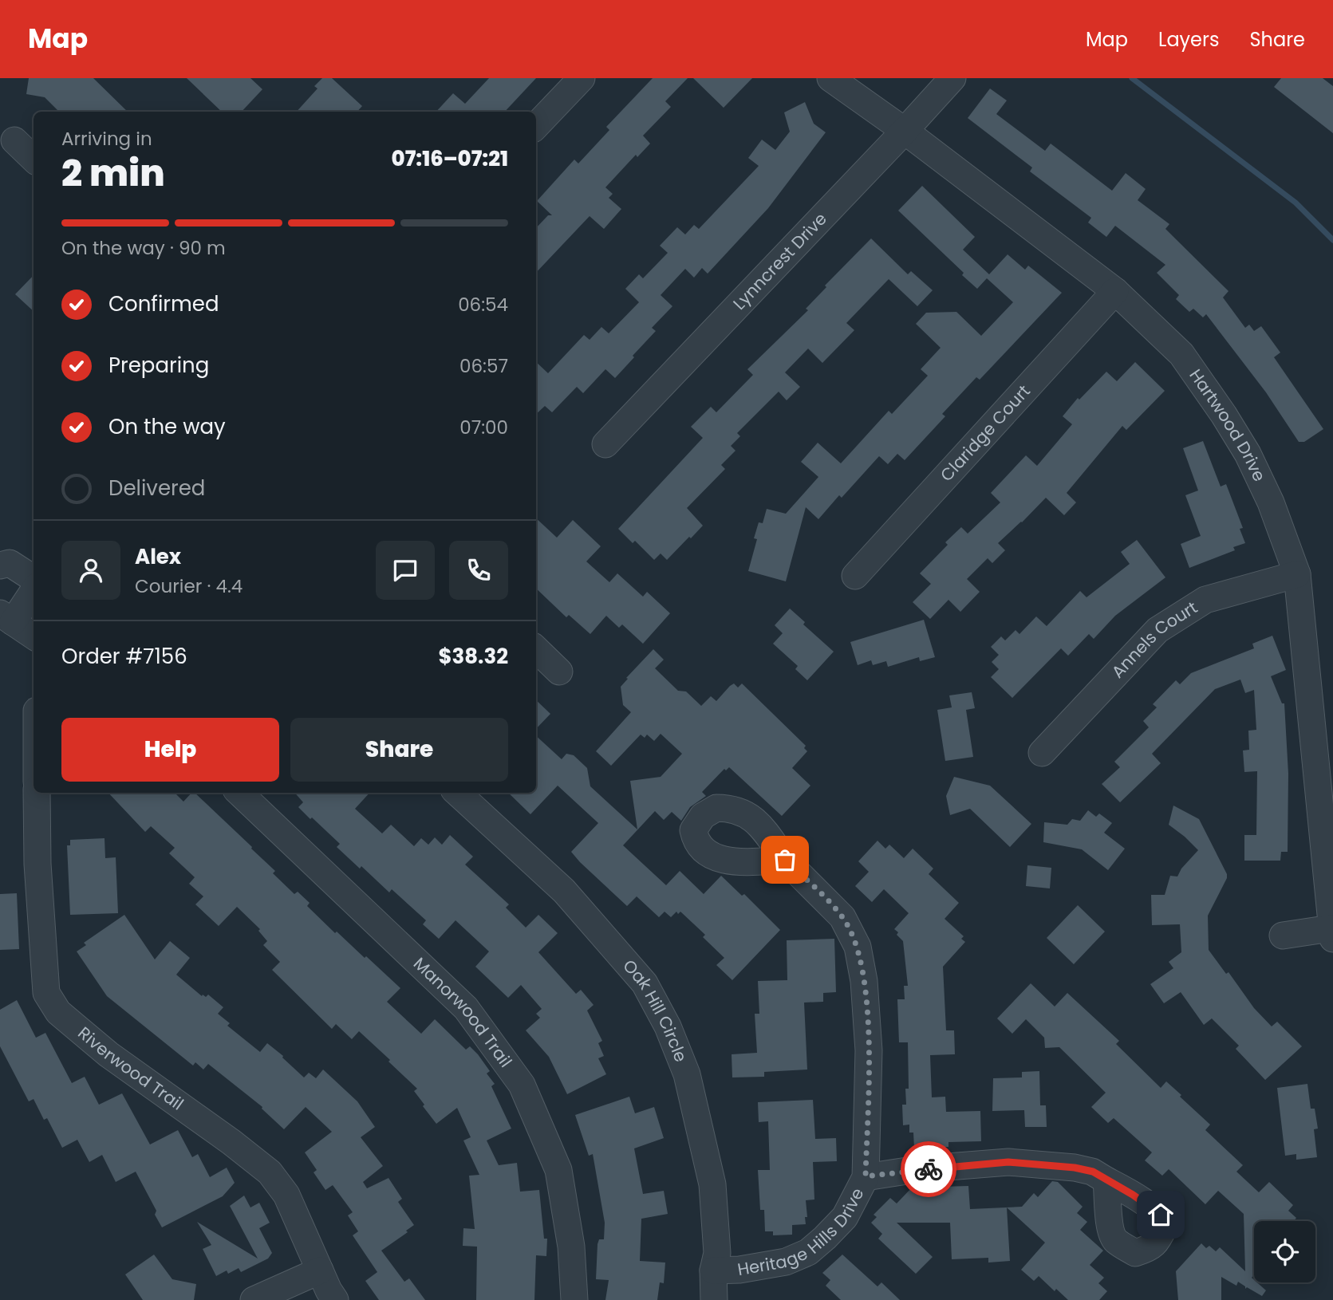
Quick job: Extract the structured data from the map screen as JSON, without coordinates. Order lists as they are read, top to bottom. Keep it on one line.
{"streets":{"street":["Lynncrest Drive","Hartwood Drive","Claridge Court","Annels Court","Oak Hill Circle","Manorwood Trail","Riverwood Trail","Heritage Hills Drive"]},"crossings":[["Lynncrest Drive","Hartwood Drive"],["Hartwood Drive","Claridge Court"],["Hartwood Drive","Annels Court"],["Oak Hill Circle","Heritage Hills Drive"]],"page":{"header":"Map","nav":["Map","Layers","Share"],"heading":["2 min","Arriving in","07:16–07:21"],"panel":["Alex","Courier · 4.4","Order #7156","$38.32"],"bar":"On the way · 90 m","list":[["Confirmed","06:54"],["Preparing","06:57"],["On the way","07:00"],"Delivered"],"buttons":["Help","Share"]}}
